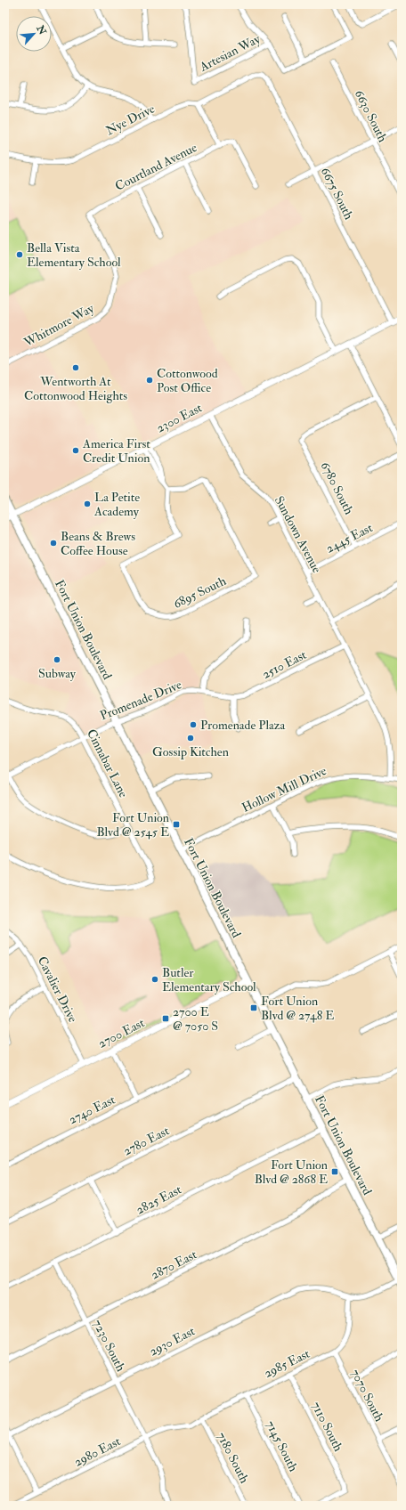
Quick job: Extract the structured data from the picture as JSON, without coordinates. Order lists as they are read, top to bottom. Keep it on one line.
{"streets":{"main road":["Fort Union Boulevard"],"street":["Artesian Way","6630 South","Nye Drive","Courtland Avenue","6675 South","Whitmore Way","2300 East","6780 South","Sundown Avenue","2445 East","6895 South","2510 East","Promenade Drive","Cinnabar Lane","Hollow Mill Drive","Cavalier Drive","2700 East","2740 East","2780 East","2825 East","2870 East","2930 East","7230 South","2985 East","7070 South","7110 South","7145 South","2980 East","7180 South"]},"crossings":[["Nye Drive","6675 South"],["Courtland Avenue","Whitmore Way"],["6675 South","2300 East"],["2300 East","Sundown Avenue"],["2300 East","6895 South"],["2300 East","Fort Union Boulevard"],["6780 South","2445 East"],["Sundown Avenue","2445 East"],["Sundown Avenue","2510 East"],["Sundown Avenue","Hollow Mill Drive"],["Fort Union Boulevard","Promenade Drive"],["Fort Union Boulevard","Hollow Mill Drive"],["Fort Union Boulevard","2700 East"],["Fort Union Boulevard","2780 East"],["Fort Union Boulevard","2825 East"],["Fort Union Boulevard","2870 East"],["2510 East","Promenade Drive"],["Promenade Drive","Cinnabar Lane"],["Cavalier Drive","2700 East"],["2825 East","7230 South"],["2870 East","7230 South"],["2930 East","7230 South"],["2930 East","2985 East"],["7230 South","2980 East"],["2985 East","7070 South"],["2985 East","7110 South"],["2985 East","7145 South"],["2985 East","2980 East"],["2985 East","7180 South"]],"places":{"other":["Bella Vista Elementary School","Wentworth At Cottonwood Heights","Cottonwood Post Office","America First Credit Union","La Petite Academy","Beans & Brews Coffee House","Subway","Promenade Plaza","Gossip Kitchen","Butler Elementary School"],"transit":["Fort Union Blvd @ 2545 E","Fort Union Blvd @ 2748 E","2700 E @ 7050 S","Fort Union Blvd @ 2868 E"]},"north":"top right"}
